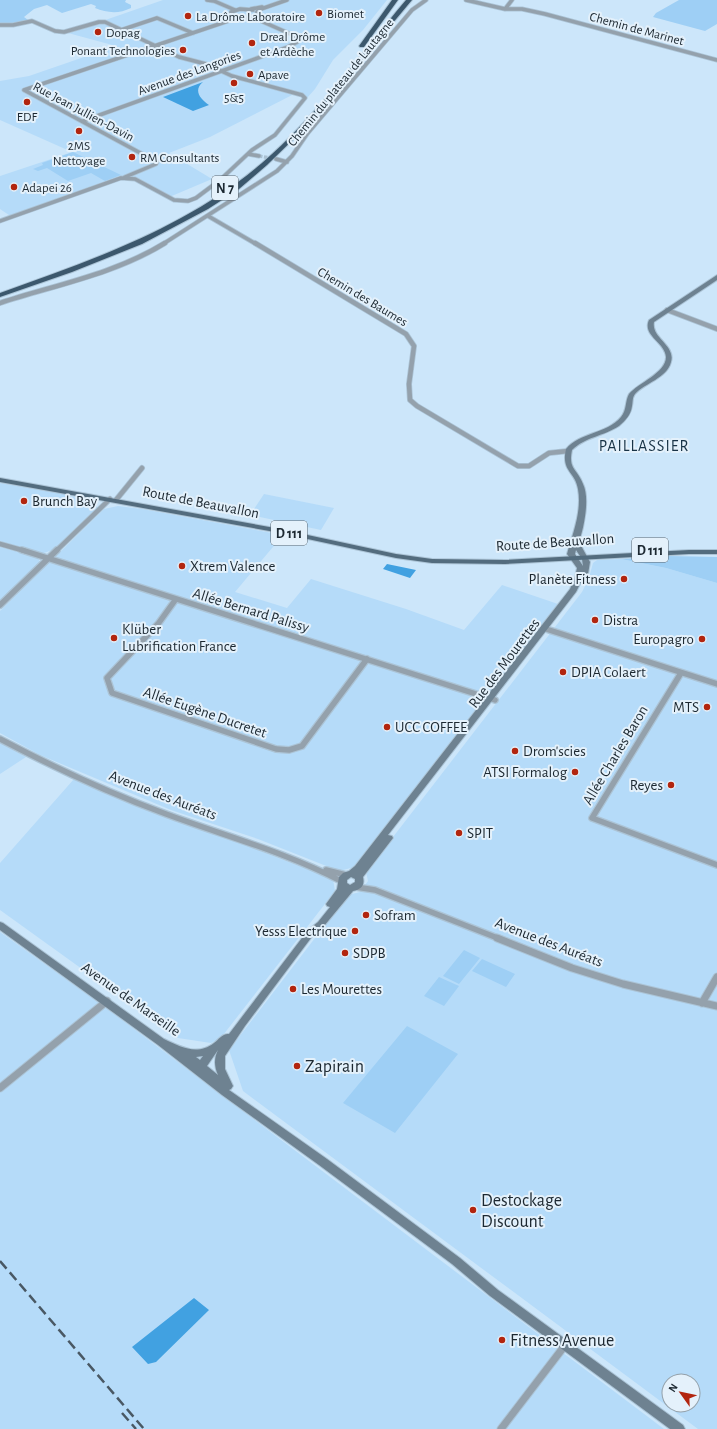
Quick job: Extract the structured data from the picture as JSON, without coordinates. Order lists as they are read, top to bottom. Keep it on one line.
{"streets":{"highway":["N 7"],"main road":["Route de Beauvallon","D 111"],"street":["Chemin de Marinet","Avenue des Langories","Chemin du plateau de Lautagne","Rue Jean Jullien-Davin","Chemin des Baumes","Allée Bernard Palissy","Rue des Mourettes","Allée Eugène Ducretet","Allée Charles Baron","Avenue des Auréats","Avenue de Marseille"]},"crossings":[["Avenue des Langories","Chemin du plateau de Lautagne"],["Avenue des Langories","Rue Jean Jullien-Davin"],["Route de Beauvallon","Rue des Mourettes"],["Allée Bernard Palissy","Rue des Mourettes"],["Allée Bernard Palissy","Allée Eugène Ducretet"],["Rue des Mourettes","Avenue des Auréats"],["Rue des Mourettes","Avenue de Marseille"]],"districts":["PAILLASSIER"],"places":["Biomet","La Drôme Laboratoire","Dopag","Dreal Drôme et Ardèche","Ponant Technologies","Apave","5&5","EDF","2MS Nettoyage","RM Consultants","Adapei 26","Brunch Bay","Xtrem Valence","Planète Fitness","Distra","Klüber Lubrification France","Europagro","DPIA Colaert","MTS","UCC COFFEE","Drom'scies","ATSI Formalog","Reyes","SPIT","Sofram","Yesss Electrique","SDPB","Les Mourettes","Zapirain","Destockage Discount","Fitness Avenue"],"north":"top left"}
